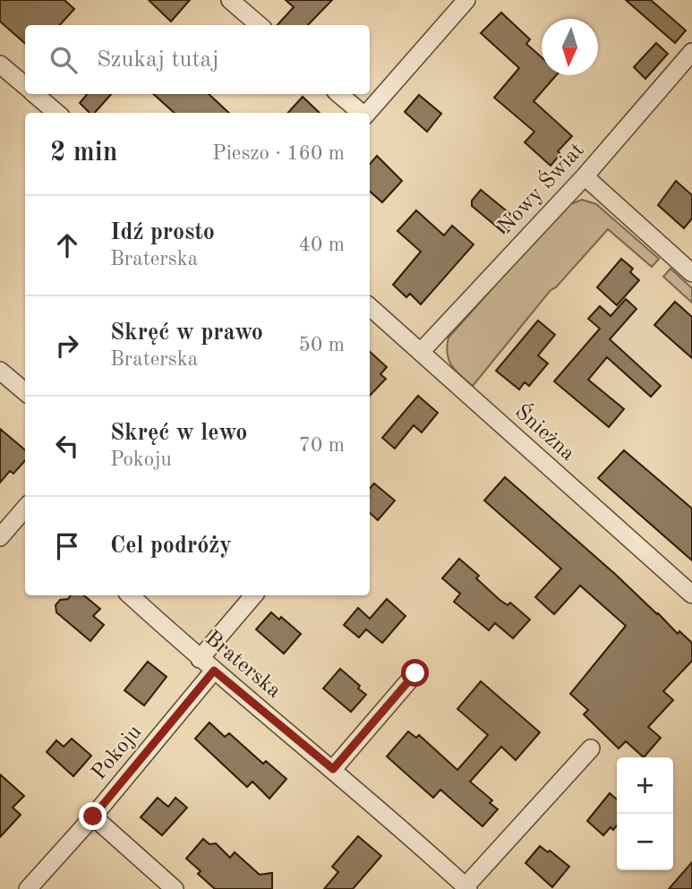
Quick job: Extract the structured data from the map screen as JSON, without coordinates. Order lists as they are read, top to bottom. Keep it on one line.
{"streets":{"street":["Nowy Świat","Śnieżna","Braterska","Pokoju"]},"crossings":[["Nowy Świat","Śnieżna"],["Braterska","Pokoju"]],"north":"bottom","page":{"search":"Szukaj tutaj","heading":["2 min","Pieszo · 160 m"],"list":[["Idź prosto","Braterska","40 m"],["Skręć w prawo","Braterska","50 m"],["Skręć w lewo","Pokoju","70 m"],"Cel podróży"],"map_buttons":["+","−"]}}
